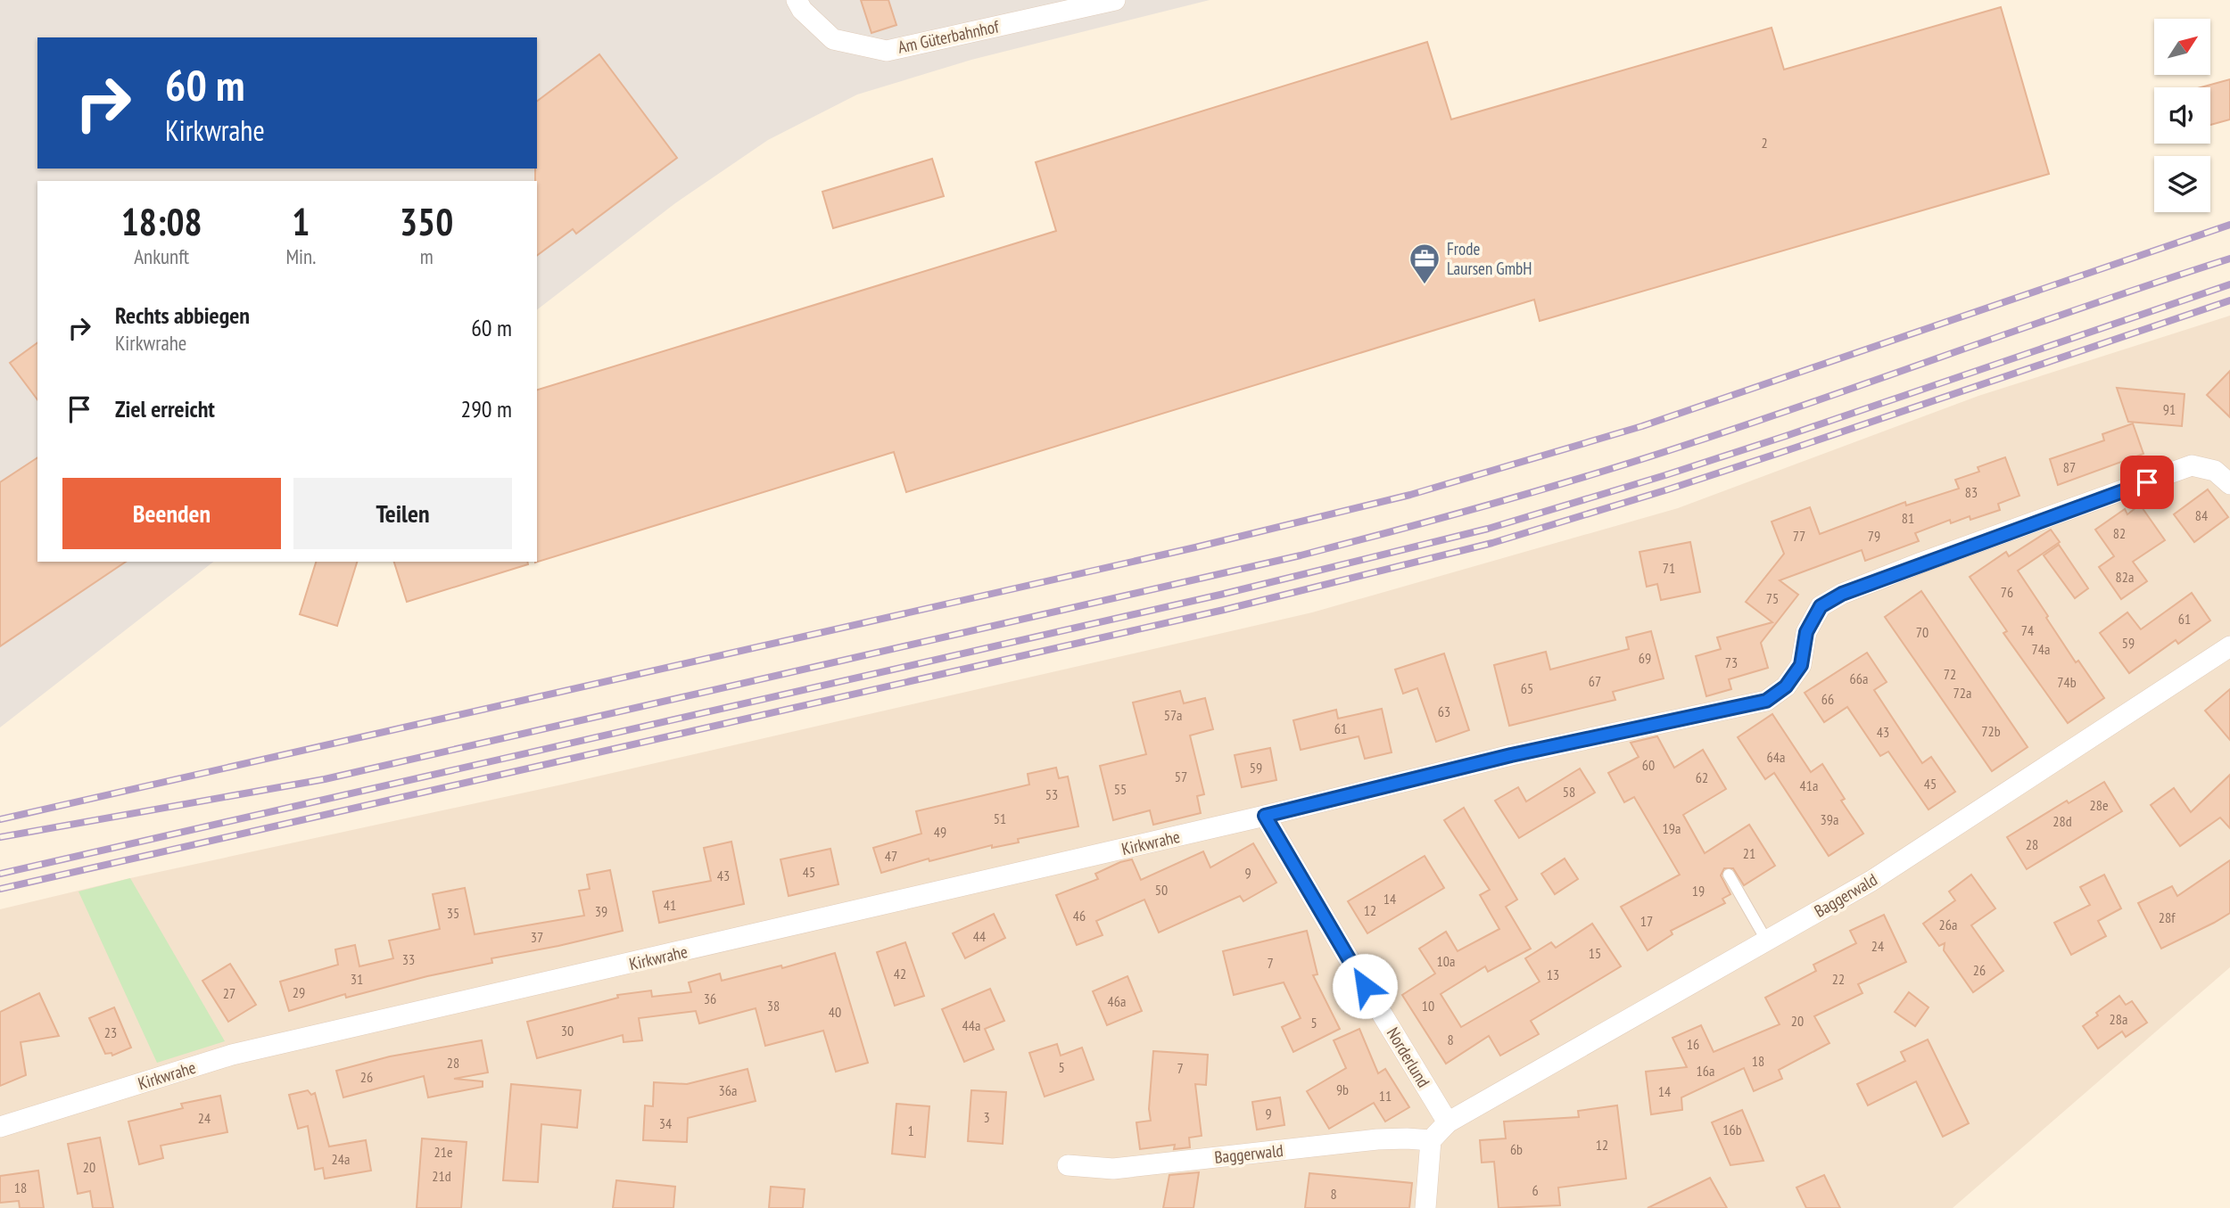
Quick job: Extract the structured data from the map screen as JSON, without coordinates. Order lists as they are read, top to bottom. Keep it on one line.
{"streets":{"street":["Am Güterbahnhof","Kirkwrahe","Baggerwald","Norderlund"]},"crossings":[["Kirkwrahe","Norderlund"],["Baggerwald","Norderlund"]],"places":{"office":["Frode Laursen GmbH"]},"house_numbers":["2","91","87","83","84","81","82","77","79","71","82a","76","75","61","74","70","59","74a","69","73","72","66a","67","74b","65","72a","66","63","57a","61","72b","43","64a","60","59","57","62","45","41a","55","58","53","28e","51","39a","28d","19a","49","28","21","47","45","9","43","50","19","14","41","12","39","35","46","28f","17","26a","44","37","24","15","33","10a","7","26","42","13","31","22","29","27","36","46a","38","10","40","28a","20","5","44a","30","23","8","16","18","28","5","7","16a","26","9b","36a","14","11","9","3","24","34","16b","1","12","6b","21e","24a","20","21d","18","6","8"],"north":"top right","page":{"turn":["60 m","Kirkwrahe"],"eta":["18:08","Ankunft","1","Min.","350","m"],"list":[{"name":"Rechts abbiegen","note":"Kirkwrahe","value":"60 m"},{"name":"Ziel erreicht","value":"290 m"}],"buttons":["Beenden","Teilen"]}}
